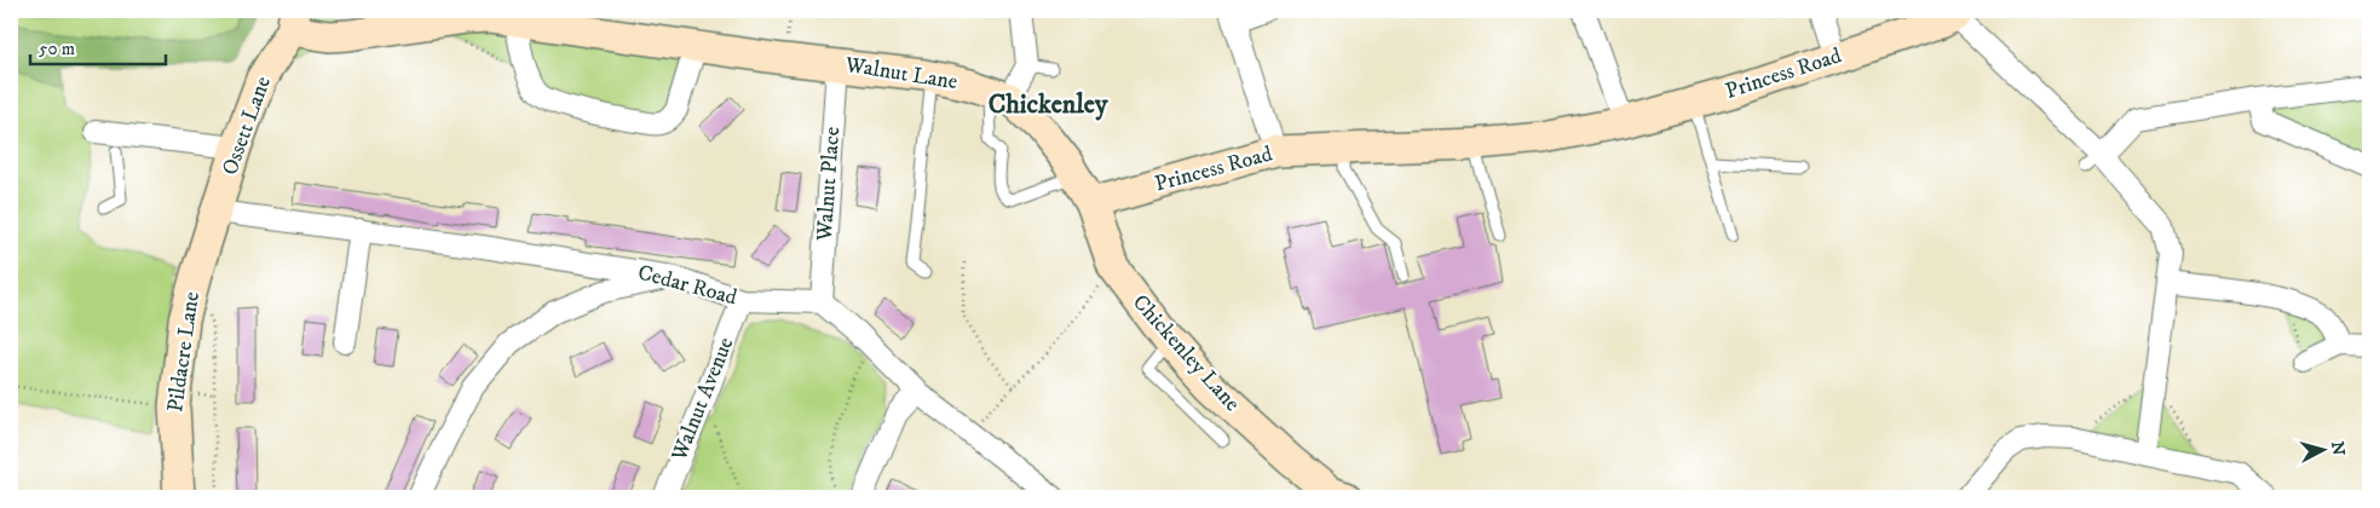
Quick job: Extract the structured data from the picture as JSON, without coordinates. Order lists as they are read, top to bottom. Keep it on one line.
{"streets":{"street":["Walnut Lane","Princess Road","Ossett Lane","Walnut Place","Cedar Road","Pildacre Lane","Chickenley Lane","Walnut Avenue"]},"crossings":[["Walnut Lane","Princess Road"],["Walnut Lane","Ossett Lane"],["Walnut Lane","Walnut Place"],["Walnut Lane","Chickenley Lane"],["Princess Road","Chickenley Lane"],["Ossett Lane","Cedar Road"],["Ossett Lane","Pildacre Lane"],["Walnut Place","Cedar Road"],["Cedar Road","Pildacre Lane"],["Cedar Road","Walnut Avenue"]],"districts":["Chickenley"],"scale_bar":"50 m","north":"right"}
